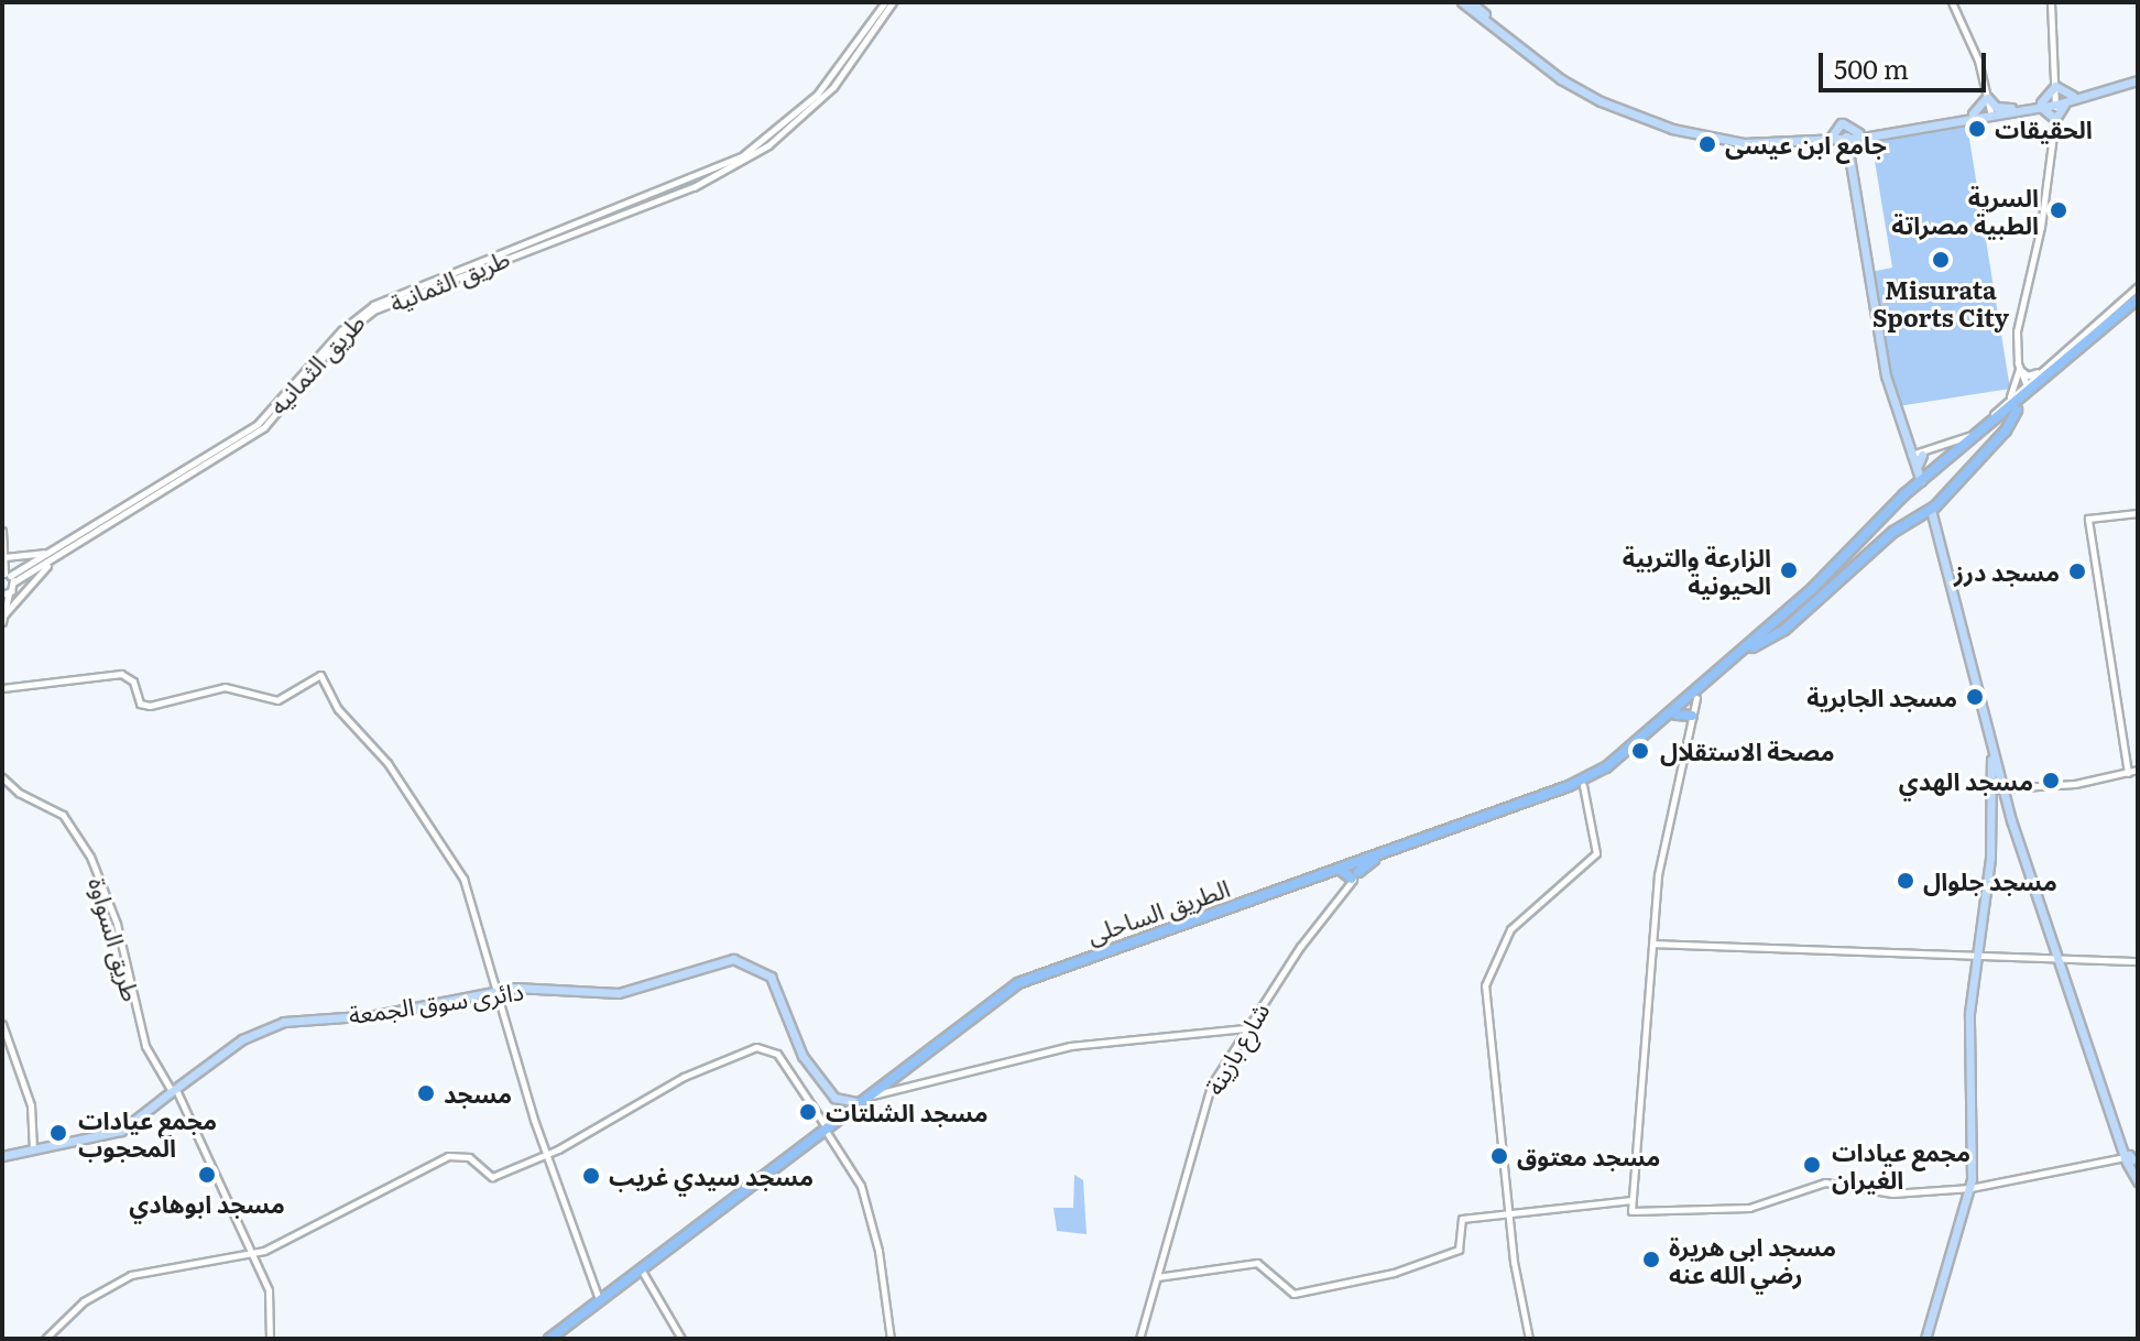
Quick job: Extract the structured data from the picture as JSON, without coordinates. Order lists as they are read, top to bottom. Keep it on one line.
{"streets":{"highway":["الطريق الساحلى"],"main road":["دائرى سوق الجمعة"],"street":["طريق الثمانية","طريق الثمانيه","طريق السواوة","شارع بازينة"]},"crossings":[["طريق الثمانية","طريق الثمانيه"],["الطريق الساحلى","شارع بازينة"],["طريق السواوة","دائرى سوق الجمعة"]],"places":["الحقيقات","جامع ابن عيسى","السرية الطبية مصراتة","Misurata Sports City","الزارعة والتربية الحيونية","مسجد درز","مسجد الجابرية","مصحة الاستقلال","مسجد الهدي","مسجد جلوال","مسجد","مسجد الشلتات","مجمع عيادات المحجوب","مسجد معتوق","مجمع عيادات الغيران","مسجد ابوهادي","مسجد سيدي غريب","مسجد ابي هريرة رضي الله عنه"],"scale_bar":"500 m"}
